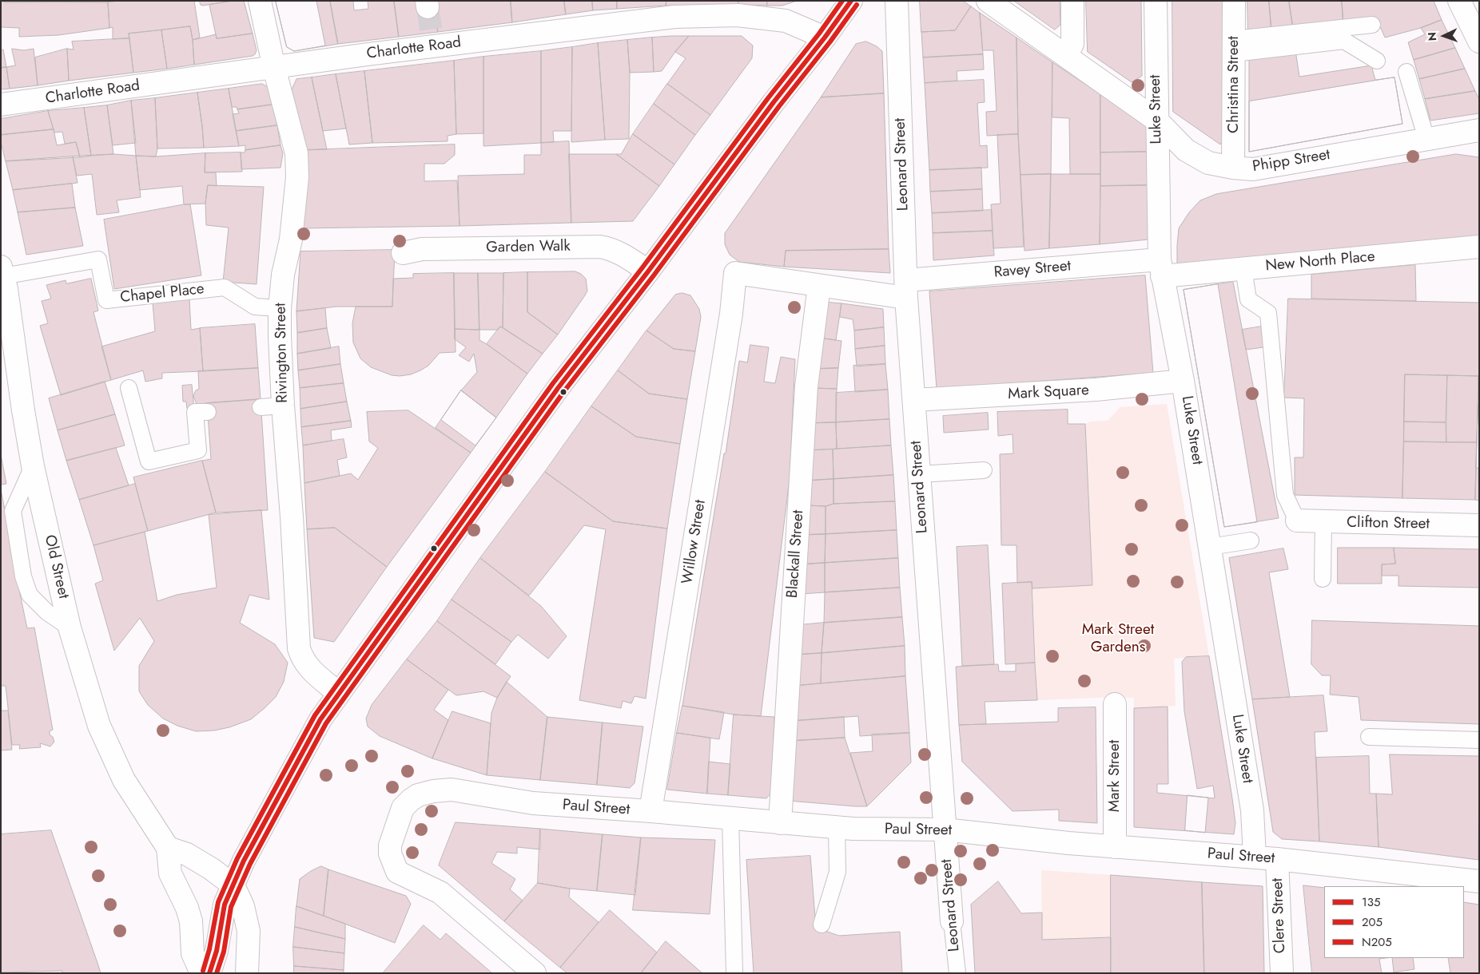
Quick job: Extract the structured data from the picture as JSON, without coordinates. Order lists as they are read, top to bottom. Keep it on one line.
{"streets":{"main road":["Charlotte Road","Christina Street","Luke Street","Phipp Street","Leonard Street","Garden Walk","New North Place","Ravey Street","Rivington Street","Mark Square","Clifton Street","Willow Street","Blackall Street","Old Street","Mark Street","Paul Street","Clere Street"],"lane":["Chapel Place"]},"crossings":[["Charlotte Road","Rivington Street"],["Christina Street","Phipp Street"],["Luke Street","Phipp Street"],["Luke Street","New North Place"],["Luke Street","Ravey Street"],["Luke Street","Mark Square"],["Luke Street","Paul Street"],["Leonard Street","Ravey Street"],["Leonard Street","Mark Square"],["Leonard Street","Paul Street"],["New North Place","Ravey Street"],["Ravey Street","Willow Street"],["Ravey Street","Blackall Street"],["Chapel Place","Rivington Street"],["Chapel Place","Old Street"],["Willow Street","Paul Street"],["Blackall Street","Paul Street"],["Mark Street","Paul Street"],["Paul Street","Clere Street"]],"parks":["Mark Street Gardens"],"lines":["transit line 135","transit line N205","transit line 205"],"legend":["135","205","N205"],"north":"left"}
